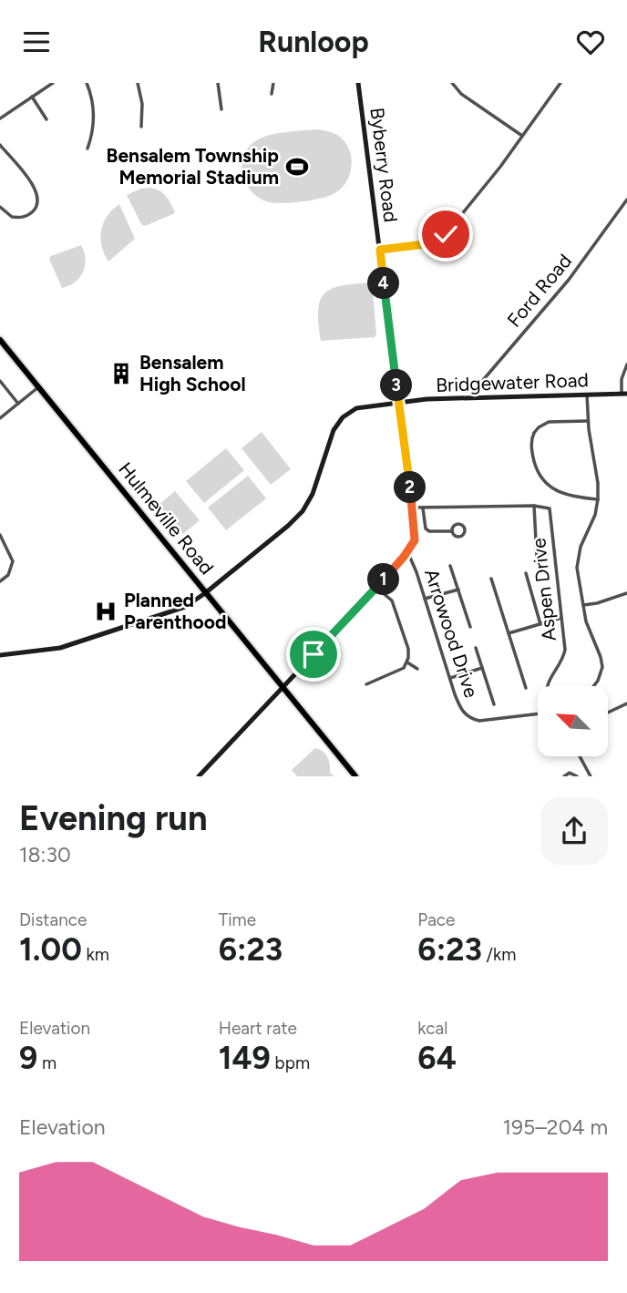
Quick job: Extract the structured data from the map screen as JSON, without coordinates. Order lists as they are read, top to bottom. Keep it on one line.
{"streets":{"main road":["Hulmeville Road"],"street":["Byberry Road","Ford Road","Bridgewater Road","Aspen Drive","Arrowood Drive"]},"crossings":[["Byberry Road","Bridgewater Road"],["Byberry Road","Hulmeville Road"],["Byberry Road","Arrowood Drive"],["Ford Road","Bridgewater Road"],["Bridgewater Road","Hulmeville Road"]],"places":{"sports":["Bensalem Township Memorial Stadium"],"building":["Bensalem High School"],"hospital":["Planned Parenthood"]},"north":"top left","page":{"header":"Runloop","pins":["4","3","2","1"],"heading":["Evening run","18:30"],"stats":[["Distance","1.00 km"],["Time","6:23"],["Pace","6:23 /km"],["Elevation","9 m"],["Heart rate","149 bpm"],["kcal","64"]],"chart":["Elevation","195–204 m"]}}
